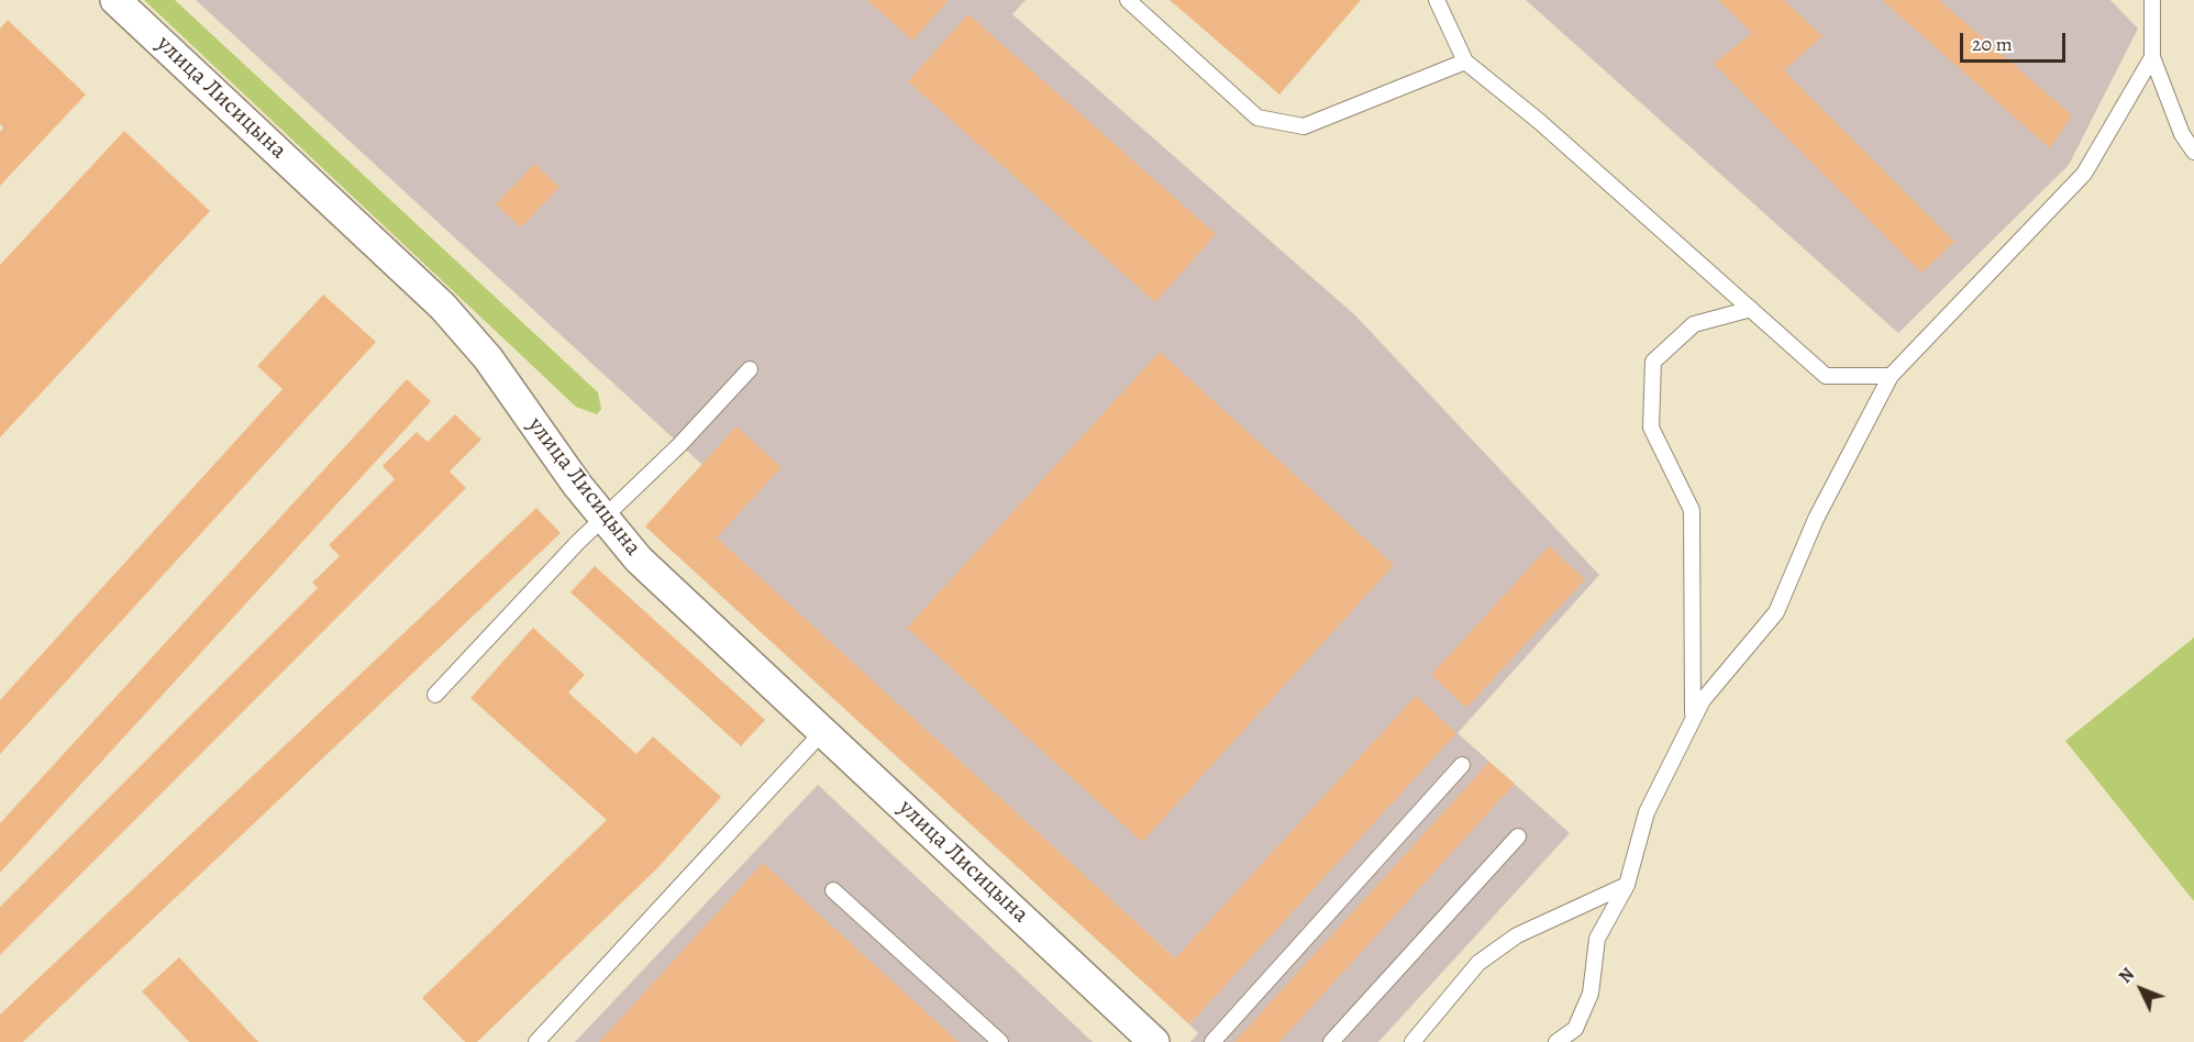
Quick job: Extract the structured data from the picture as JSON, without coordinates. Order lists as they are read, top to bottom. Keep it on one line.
{"streets":{"street":["улица Лисицына"]},"scale_bar":"20 m","north":"top left"}
